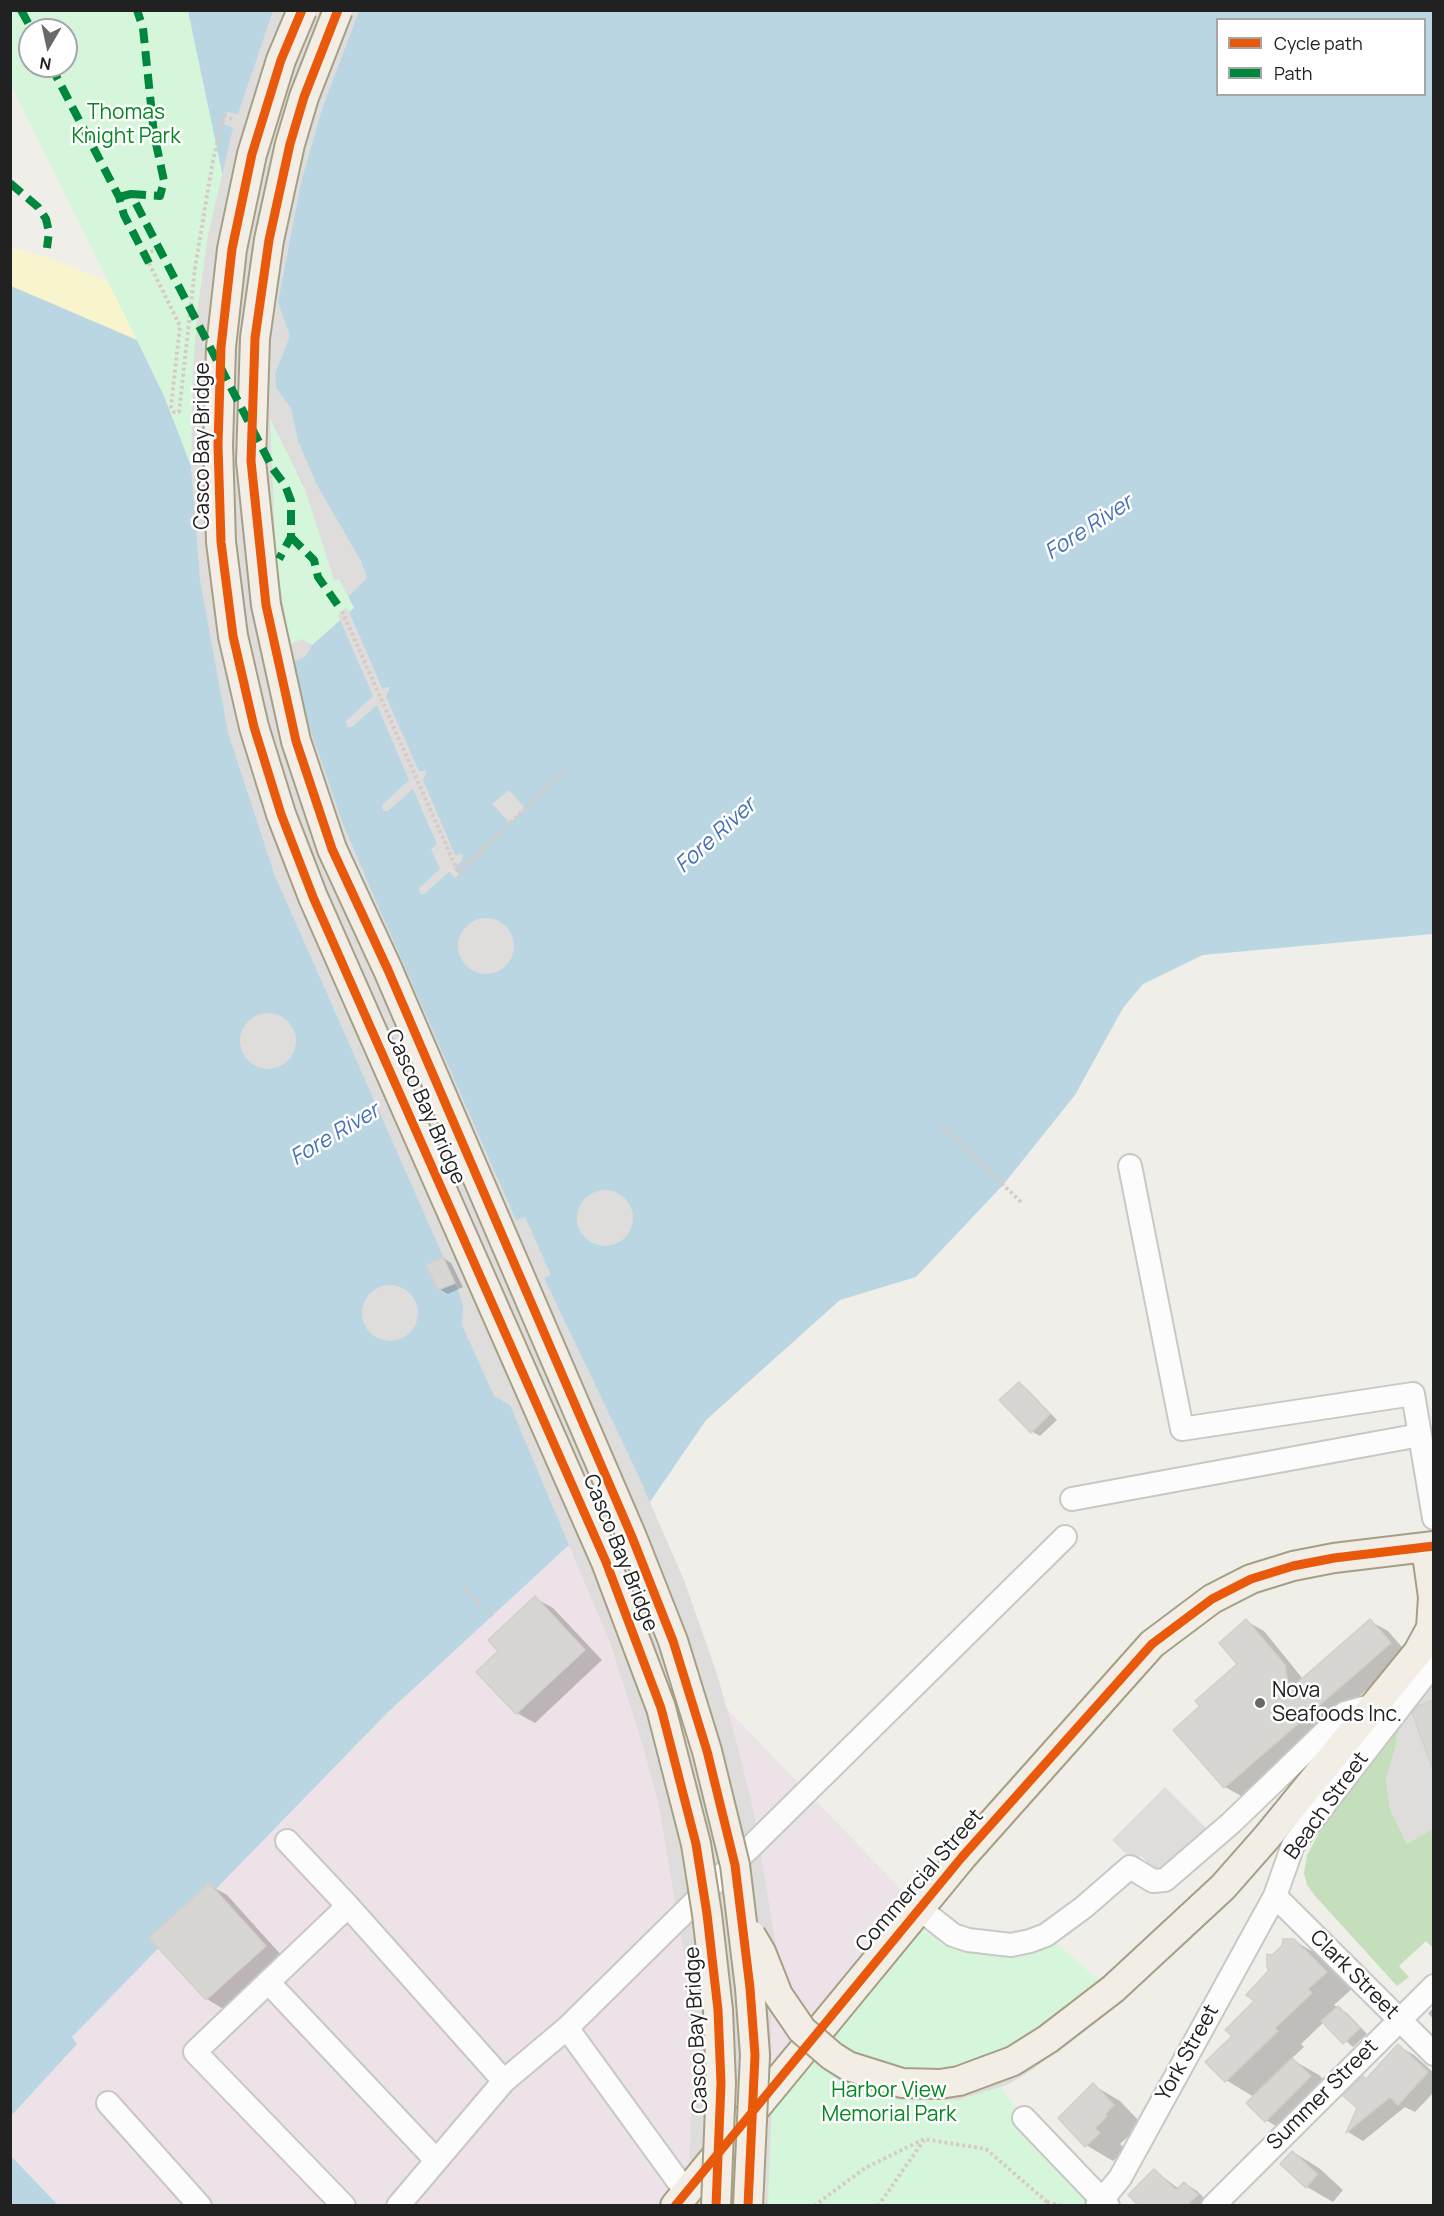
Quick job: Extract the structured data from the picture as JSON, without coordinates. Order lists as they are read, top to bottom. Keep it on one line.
{"streets":{"main road":["Casco Bay Bridge","Commercial Street"],"street":["Beach Street","Clark Street","York Street","Summer Street"]},"crossings":[["Beach Street","Clark Street"],["Beach Street","York Street"],["Clark Street","York Street"],["Clark Street","Summer Street"]],"water":["Fore River"],"parks":["Thomas Knight Park","Harbor View Memorial Park"],"places":["Nova Seafoods Inc."],"legend":["Cycle path","Path"],"north":"bottom"}
